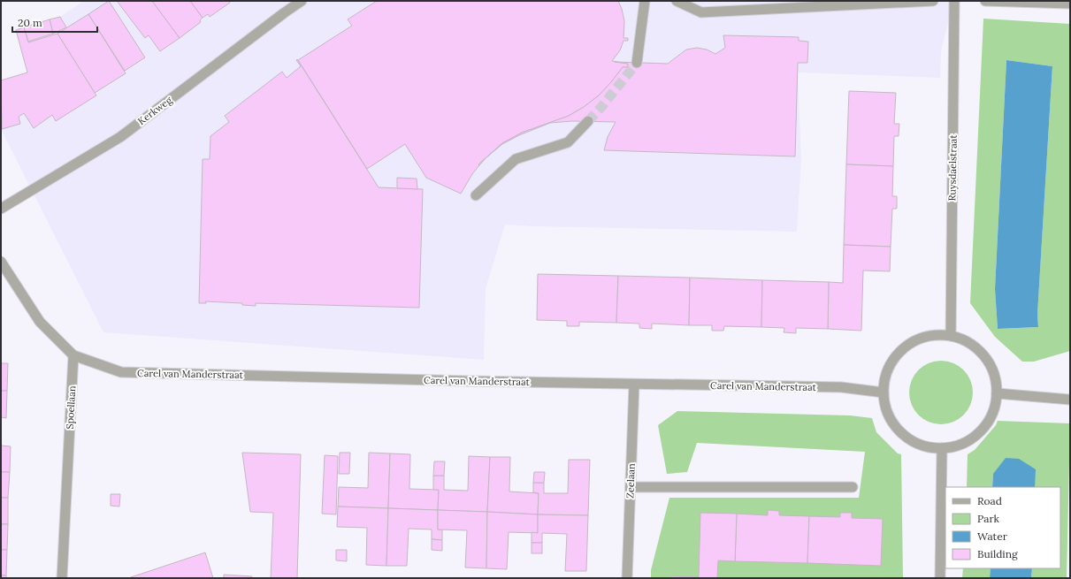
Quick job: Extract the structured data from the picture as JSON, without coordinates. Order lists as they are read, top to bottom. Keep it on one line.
{"streets":{"street":["Kerkweg","Ruysdaelstraat","Carel van Manderstraat","Spoellaan","Zeelaan"]},"crossings":[["Ruysdaelstraat","Carel van Manderstraat"],["Carel van Manderstraat","Spoellaan"],["Carel van Manderstraat","Zeelaan"]],"legend":["Road","Park","Water","Building"],"scale_bar":"20 m"}
